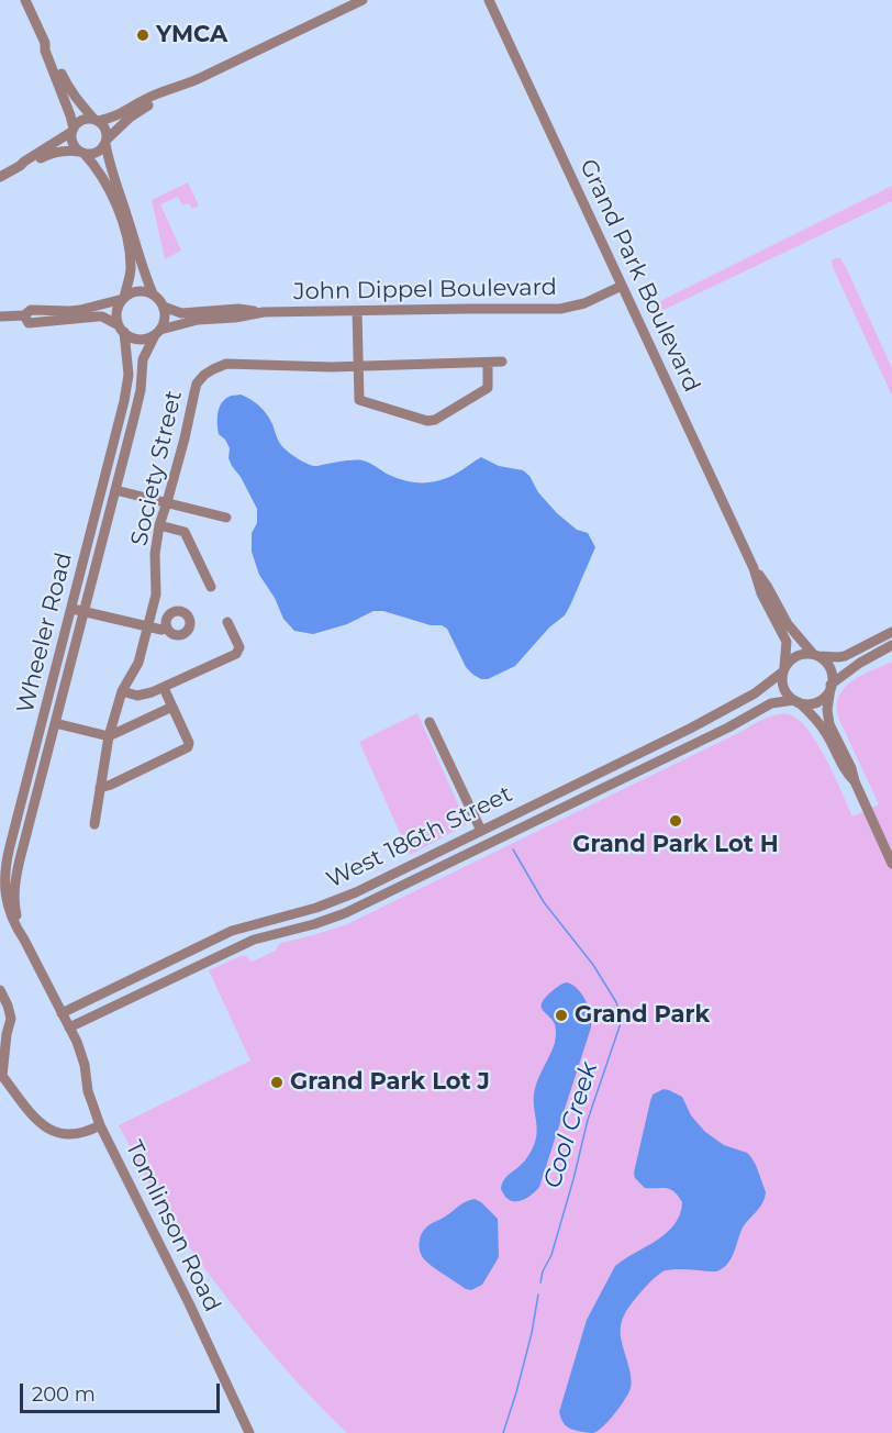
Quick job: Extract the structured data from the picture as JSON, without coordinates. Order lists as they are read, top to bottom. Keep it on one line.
{"streets":{"street":["Grand Park Boulevard","John Dippel Boulevard","Society Street","Wheeler Road","West 186th Street","Tomlinson Road"]},"crossings":[["Grand Park Boulevard","John Dippel Boulevard"],["Grand Park Boulevard","West 186th Street"],["John Dippel Boulevard","Wheeler Road"],["Wheeler Road","West 186th Street"],["Wheeler Road","Tomlinson Road"],["West 186th Street","Tomlinson Road"]],"water":["Cool Creek"],"places":["YMCA","Grand Park Lot H","Grand Park","Grand Park Lot J"],"scale_bar":"200 m"}
